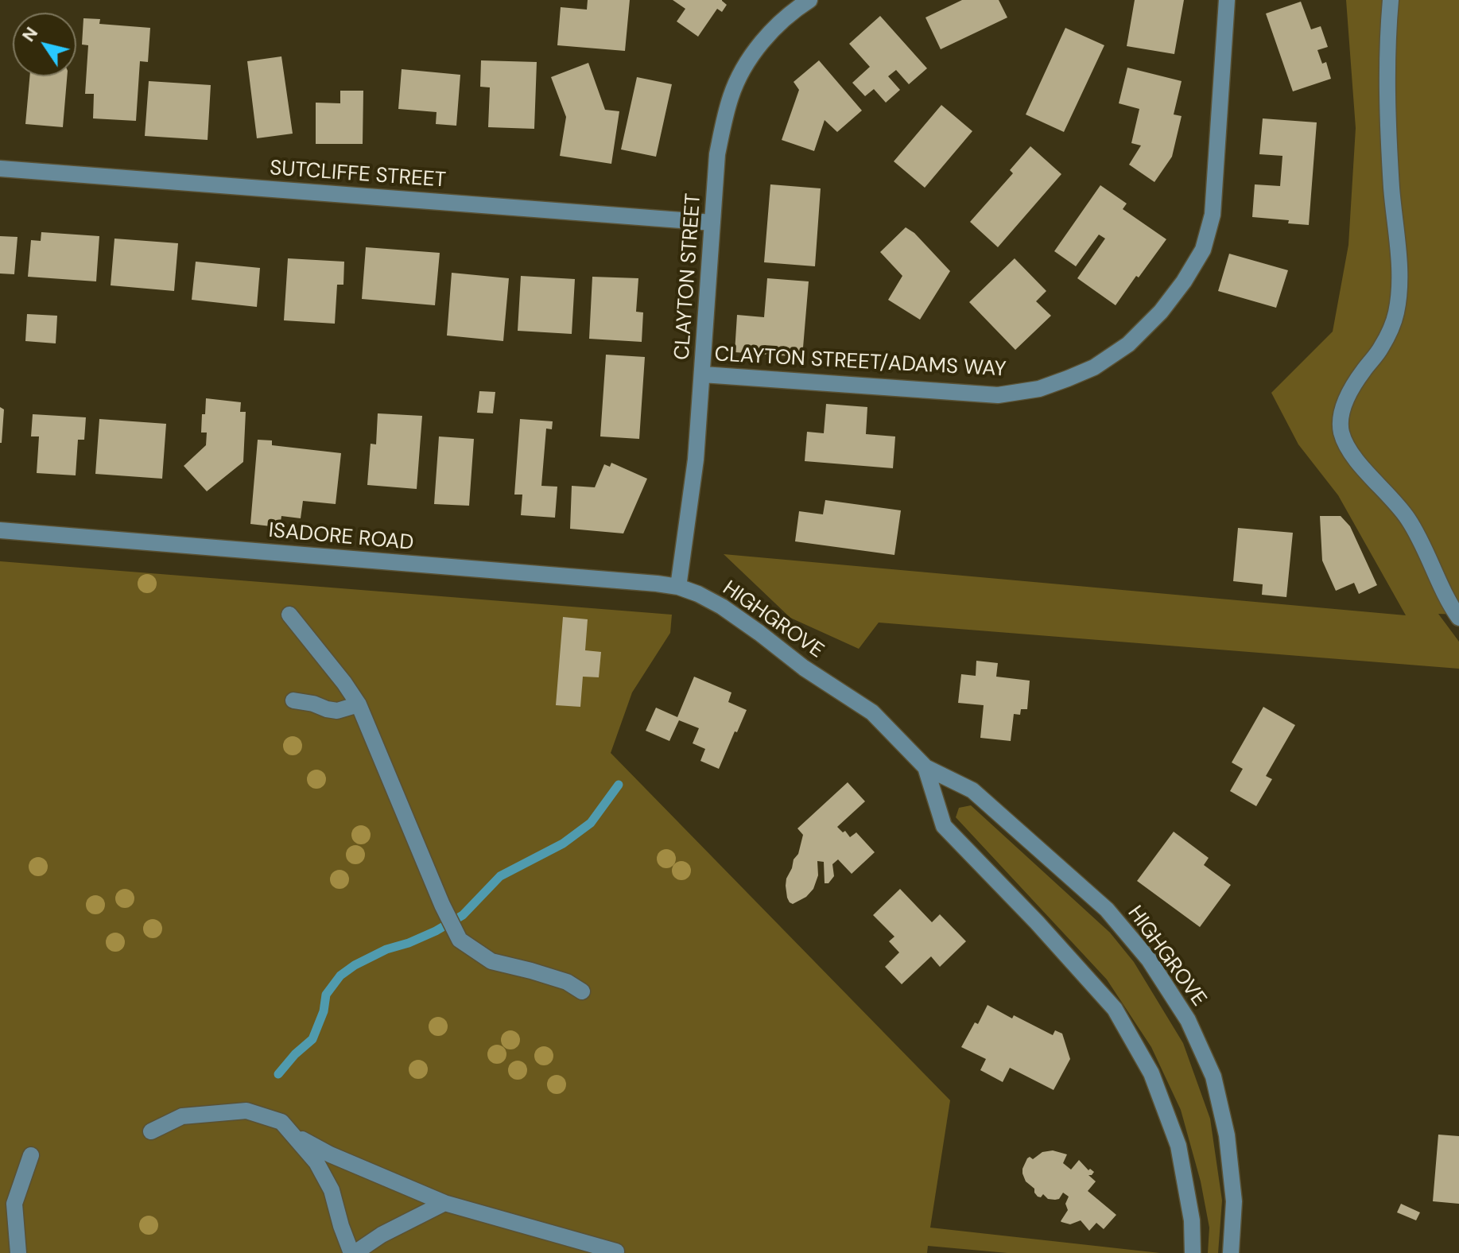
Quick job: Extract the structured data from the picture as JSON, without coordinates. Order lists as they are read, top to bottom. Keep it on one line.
{"streets":{"street":["SUTCLIFFE STREET","CLAYTON STREET","CLAYTON STREET/ADAMS WAY","ISADORE ROAD","HIGHGROVE"]},"crossings":[["SUTCLIFFE STREET","CLAYTON STREET"],["CLAYTON STREET","CLAYTON STREET/ADAMS WAY"],["CLAYTON STREET","ISADORE ROAD"],["CLAYTON STREET","HIGHGROVE"],["ISADORE ROAD","HIGHGROVE"]],"north":"top left"}
